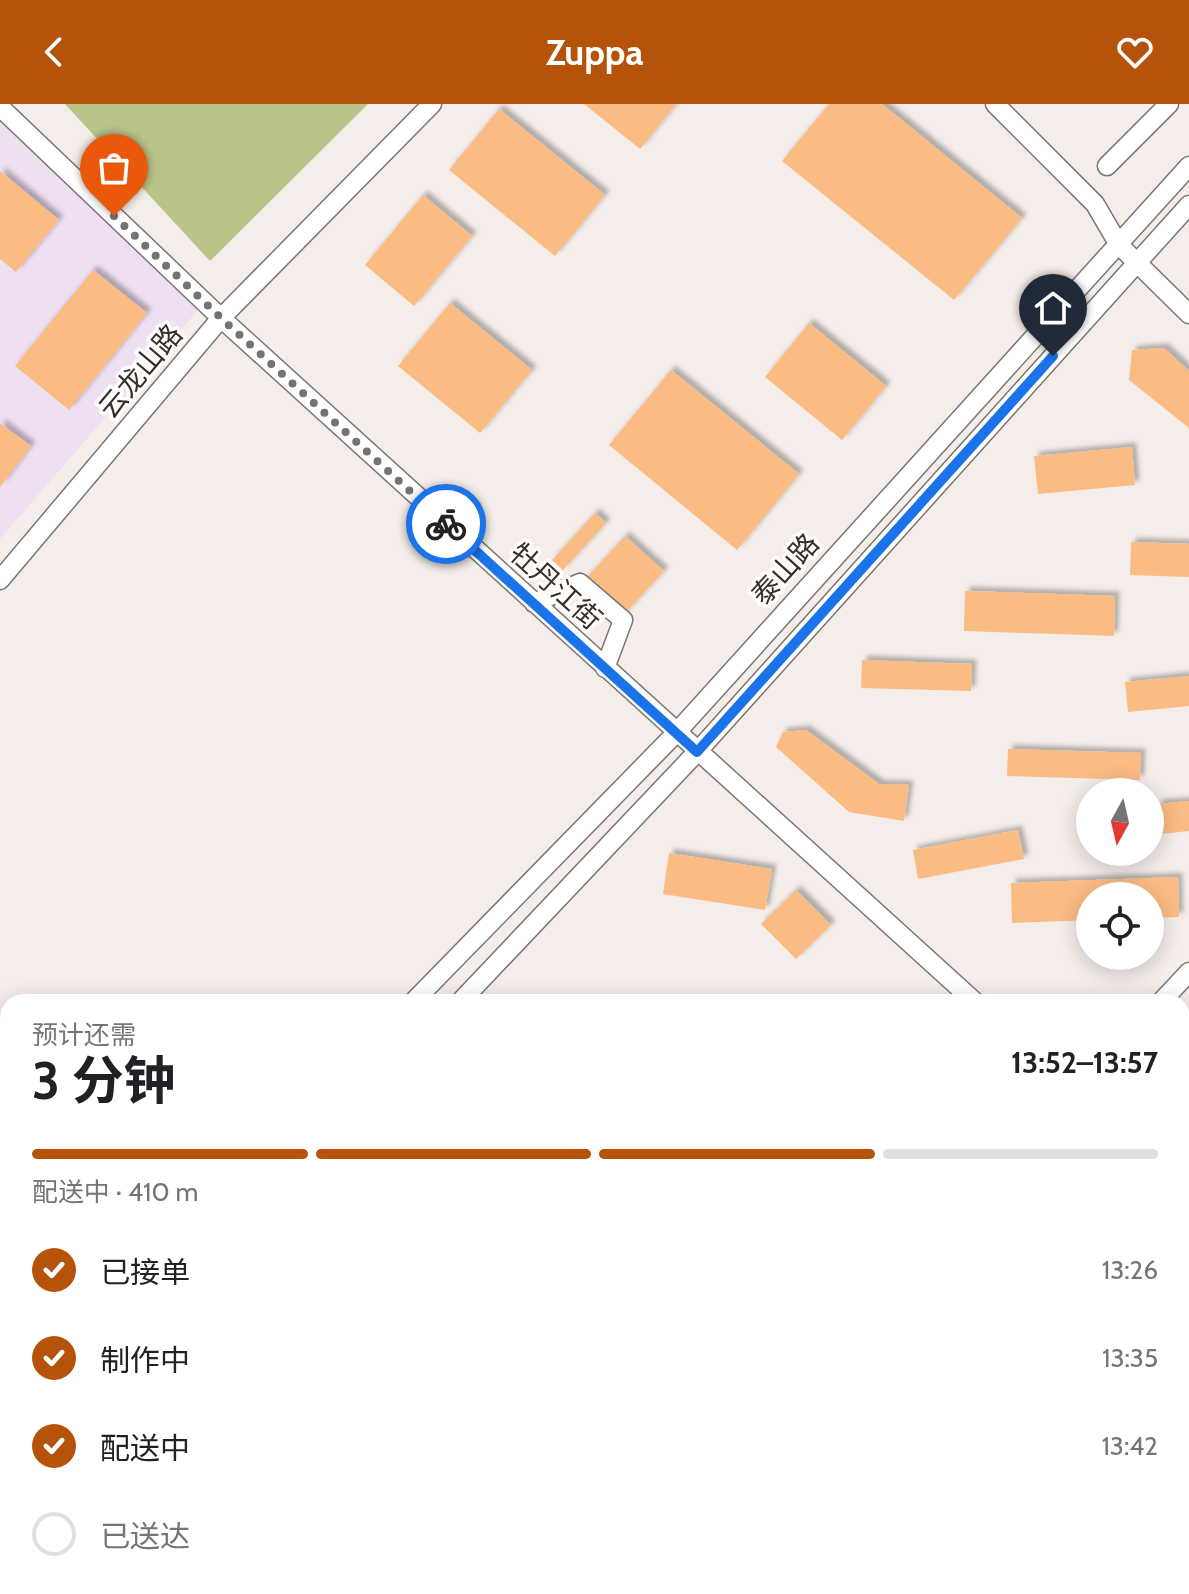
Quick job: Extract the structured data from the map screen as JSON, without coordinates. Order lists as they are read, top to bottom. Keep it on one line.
{"streets":{"street":["云龙山路","泰山路","牡丹江街"]},"crossings":[["云龙山路","牡丹江街"],["泰山路","牡丹江街"]],"north":"bottom","page":{"header":"Zuppa","heading":["3 分钟","预计还需","13:52–13:57"],"bar":"配送中 · 410 m","list":[["已接单","13:26"],["制作中","13:35"],["配送中","13:42"],"已送达"]}}
